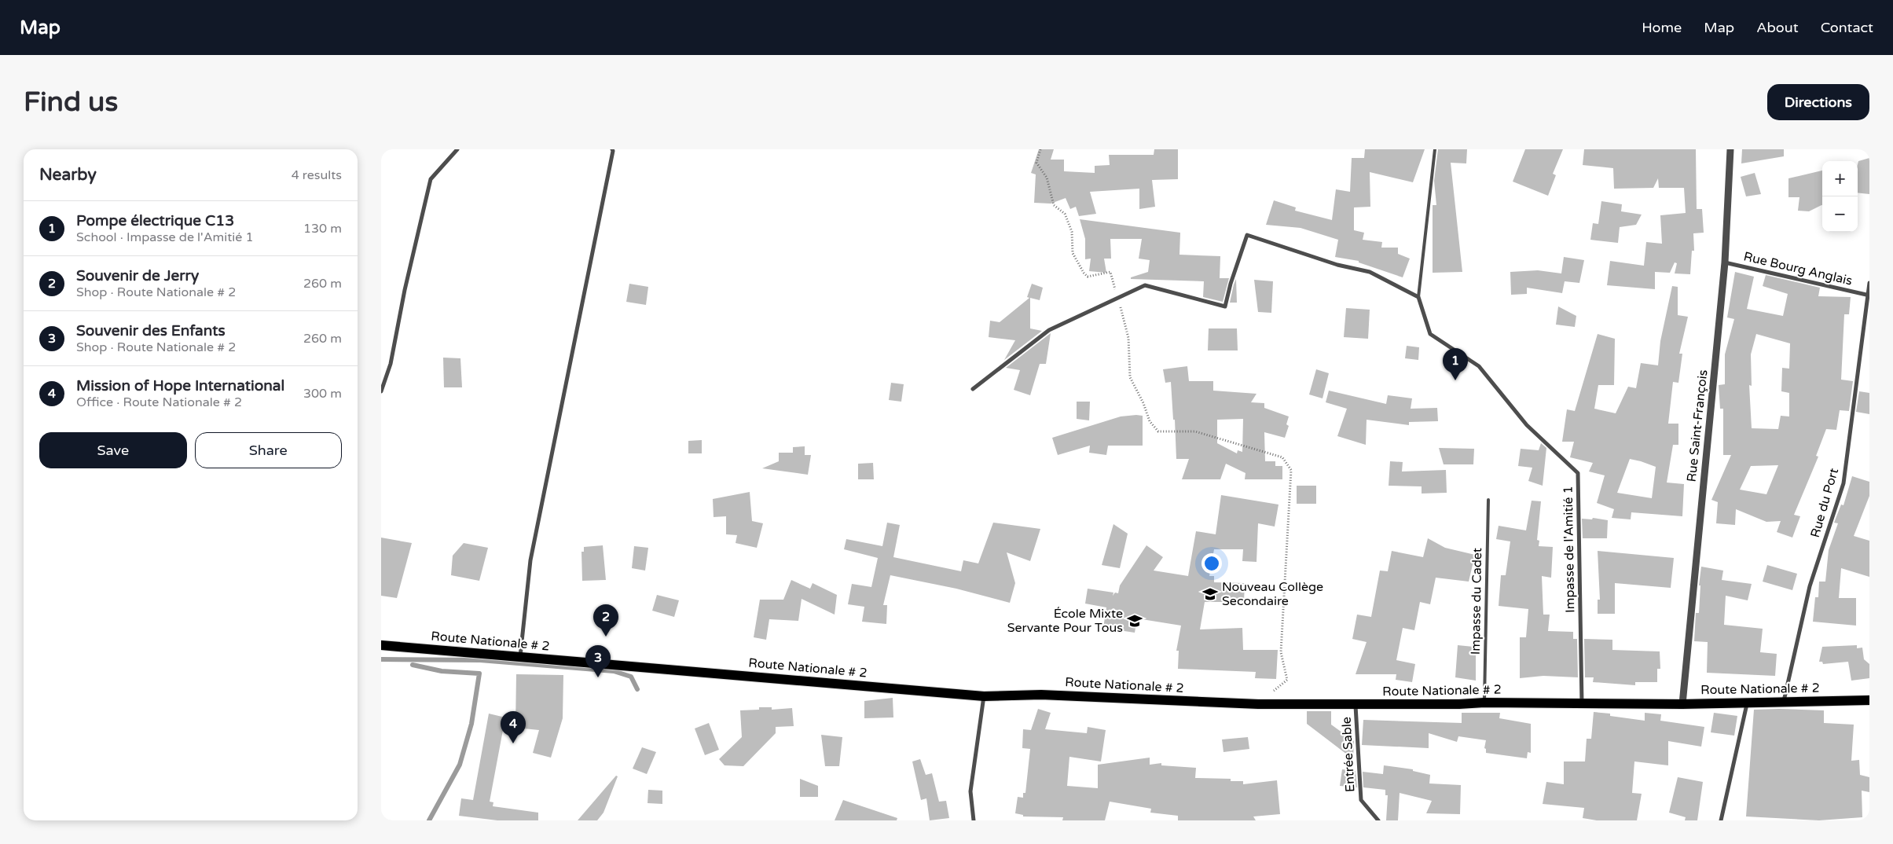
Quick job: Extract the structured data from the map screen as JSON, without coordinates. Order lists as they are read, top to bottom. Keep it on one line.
{"streets":{"main road":["Route Nationale # 2"],"street":["Rue Bourg Anglais","Rue Saint-François","Rue du Port","Impasse de l'Amitié 1","Entrée Sable"],"lane":["Impasse du Cadet"]},"crossings":[["Rue Bourg Anglais","Rue Saint-François"],["Rue Bourg Anglais","Rue du Port"],["Rue Saint-François","Route Nationale # 2"],["Rue du Port","Route Nationale # 2"],["Impasse de l'Amitié 1","Route Nationale # 2"],["Impasse du Cadet","Route Nationale # 2"],["Route Nationale # 2","Entrée Sable"]],"places":{"school or university":["Nouveau Collège Secondaire","École Mixte Servante Pour Tous"]},"page":{"header":"Map","nav":["Home","Map","About","Contact"],"buttons":["Directions",["Save","Share"]],"title":"Find us","heading":["Nearby","4 results"],"map_buttons":["+","−"],"list":[{"mark":"1","name":"Pompe électrique C13","note":"School · Impasse de l'Amitié 1","value":"130 m"},{"mark":"2","name":"Souvenir de Jerry","note":"Shop · Route Nationale # 2","value":"260 m"},{"mark":"3","name":"Souvenir des Enfants","note":"Shop · Route Nationale # 2","value":"260 m"},{"mark":"4","name":"Mission of Hope International","note":"Office · Route Nationale # 2","value":"300 m"}],"pins":["1","2","3","4"]}}
